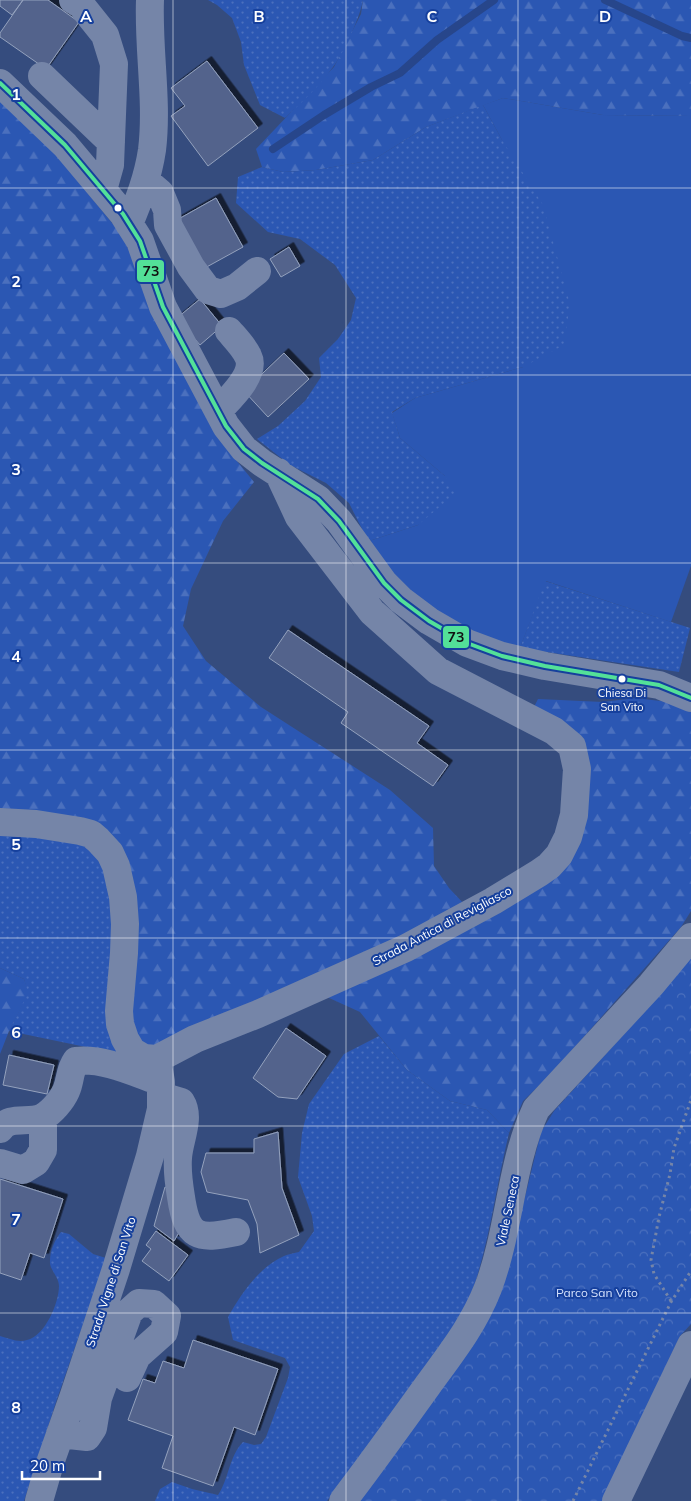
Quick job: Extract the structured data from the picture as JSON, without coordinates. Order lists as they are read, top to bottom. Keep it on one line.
{"streets":{"street":["Strada Antica di Revigliasco","Viale Seneca","Strada Vigne di San Vito"]},"crossings":[["Strada Antica di Revigliasco","Strada Vigne di San Vito"]],"parks":["Parco San Vito"],"places":["Chiesa Di San Vito"],"lines":["transit line 73"],"scale_bar":"20 m","grid":{"columns":["A","B","C","D"],"rows":["1","2","3","4","5","6","7","8"]}}
